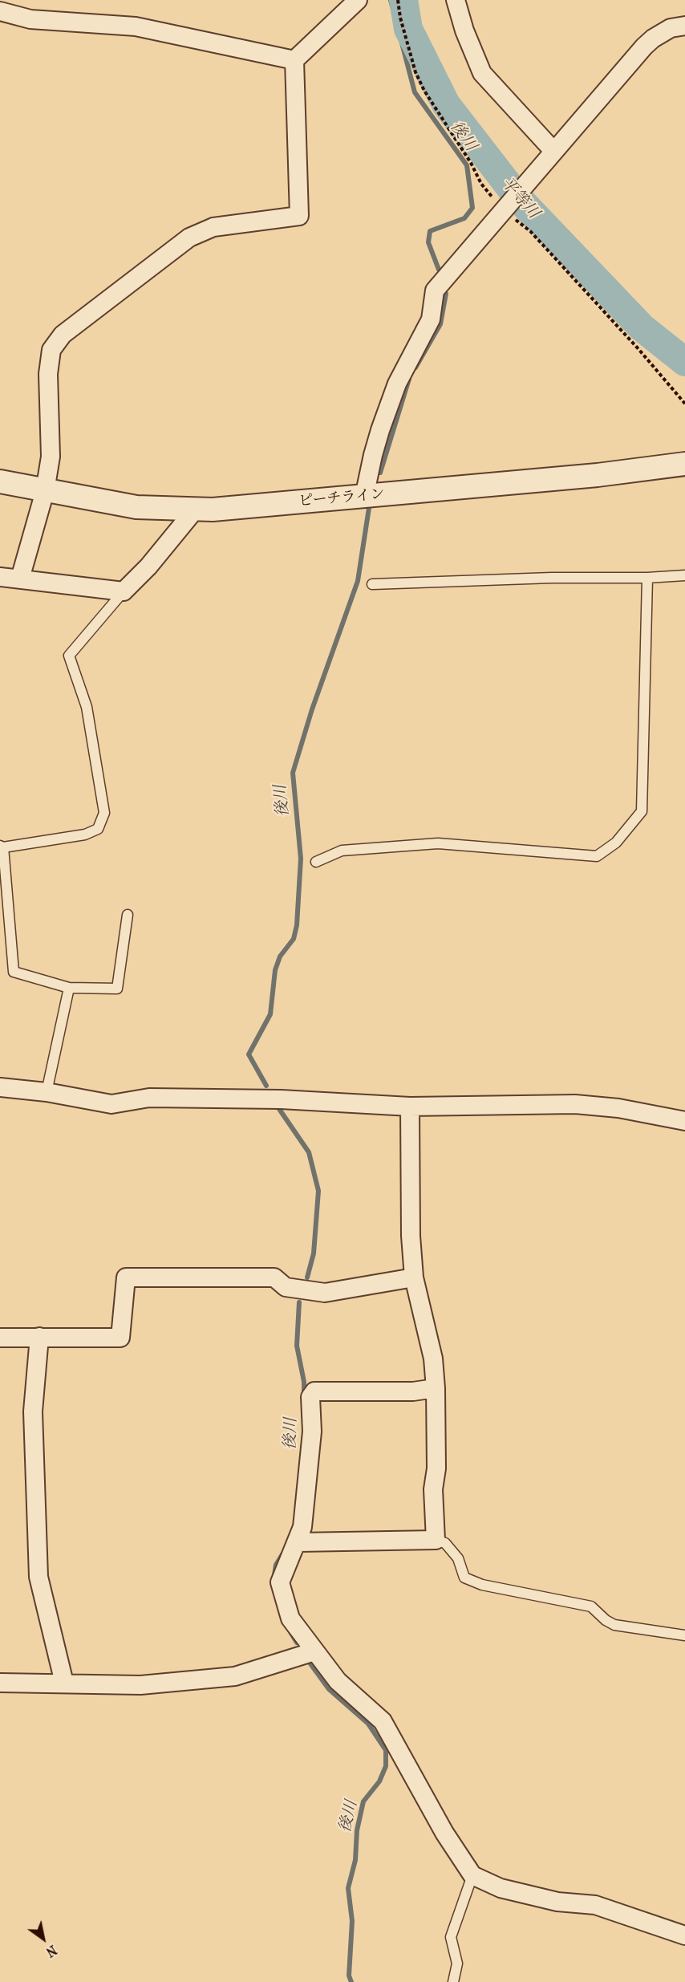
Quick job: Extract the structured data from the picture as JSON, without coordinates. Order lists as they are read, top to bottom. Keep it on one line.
{"streets":{"street":["ピーチライン"]},"water":["後川","平等川"],"north":"bottom right"}
